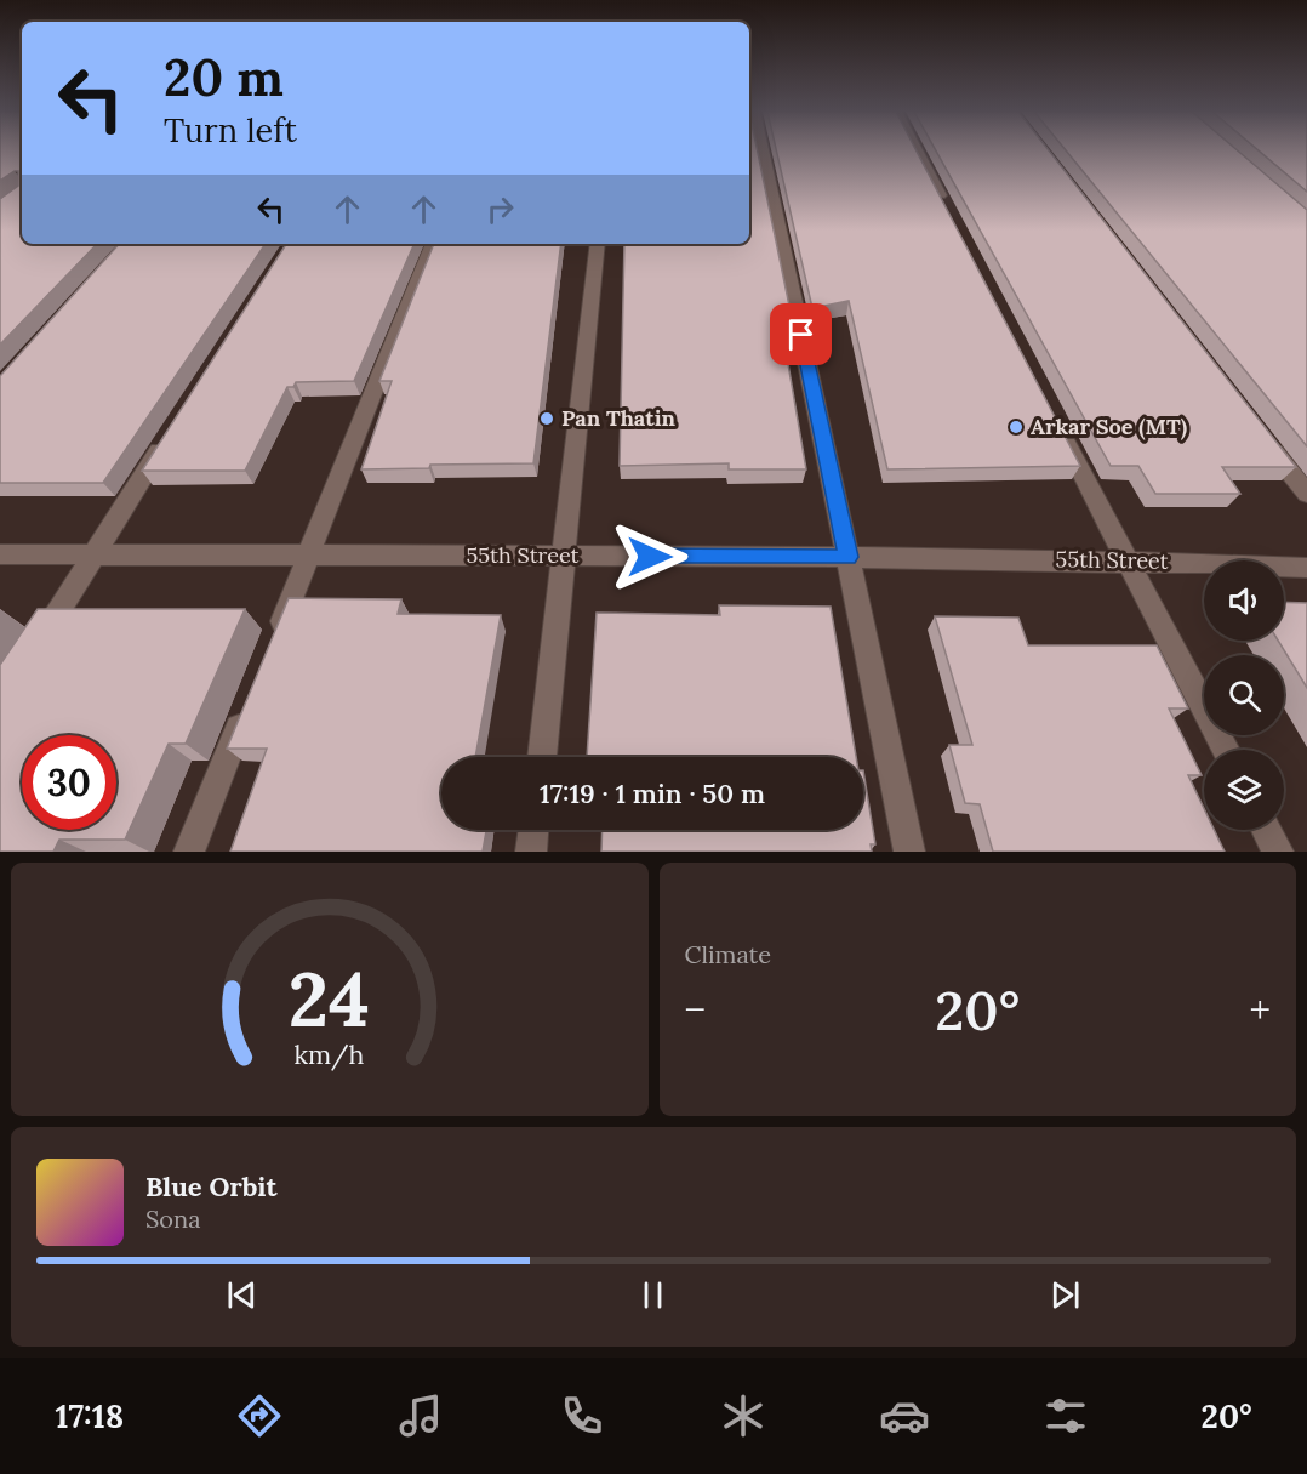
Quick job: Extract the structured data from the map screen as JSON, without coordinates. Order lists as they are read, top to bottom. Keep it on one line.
{"streets":{"street":["55th Street"]},"places":["Pan Thatin","Arkar Soe (MT)"],"page":{"turn":["20 m","Turn left"],"limit":"30","trip":"17:19 · 1 min · 50 m","tile":"Climate","heat":["−","20°","+"],"song":["Blue Orbit","Sona"],"tabs":["17:18","20°"],"gauge":["24","km/h"]}}
